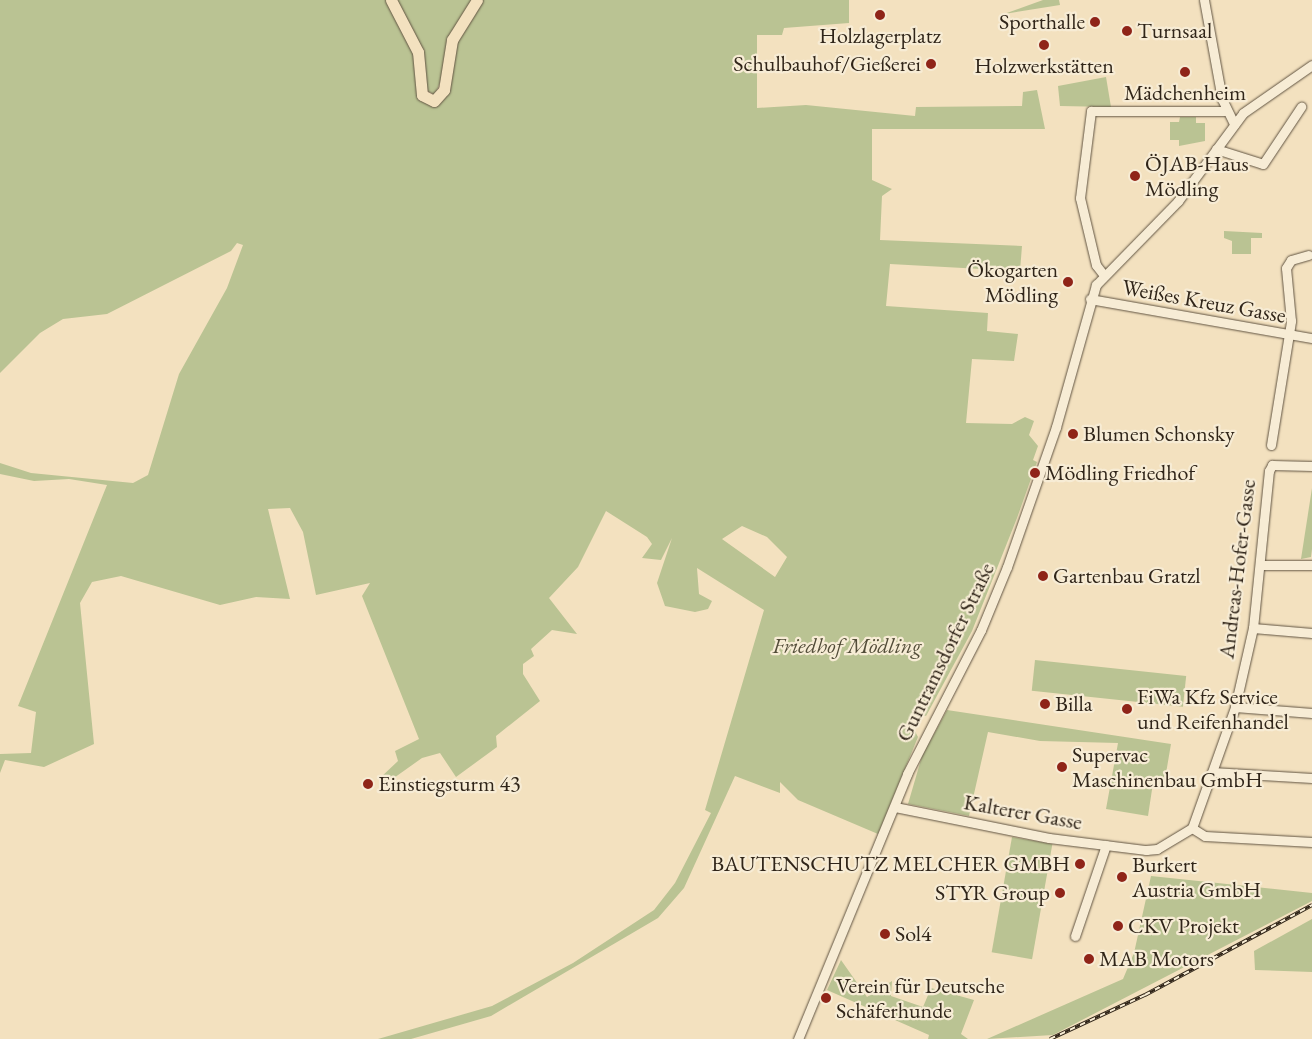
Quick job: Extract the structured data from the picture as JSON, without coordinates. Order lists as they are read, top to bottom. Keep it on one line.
{"streets":{"street":["Weißes Kreuz Gasse","Andreas-Hofer-Gasse","Guntramsdorfer Straße","Kalterer Gasse"]},"crossings":[["Weißes Kreuz Gasse","Guntramsdorfer Straße"],["Andreas-Hofer-Gasse","Kalterer Gasse"],["Guntramsdorfer Straße","Kalterer Gasse"]],"parks":["Friedhof Mödling"],"places":["Holzlagerplatz","Sporthalle","Turnsaal","Holzwerkstätten","Schulbauhof/Gießerei","Mädchenheim","ÖJAB-Haus Mödling","Ökogarten Mödling","Blumen Schonsky","Mödling Friedhof","Gartenbau Gratzl","Billa","FiWa Kfz Service und Reifenhandel","Supervac Maschinenbau GmbH","Einstiegsturm 43","BAUTENSCHUTZ MELCHER GMBH","Burkert Austria GmbH","STYR Group","CKV Projekt","Sol4","MAB Motors","Verein für Deutsche Schäferhunde"]}
